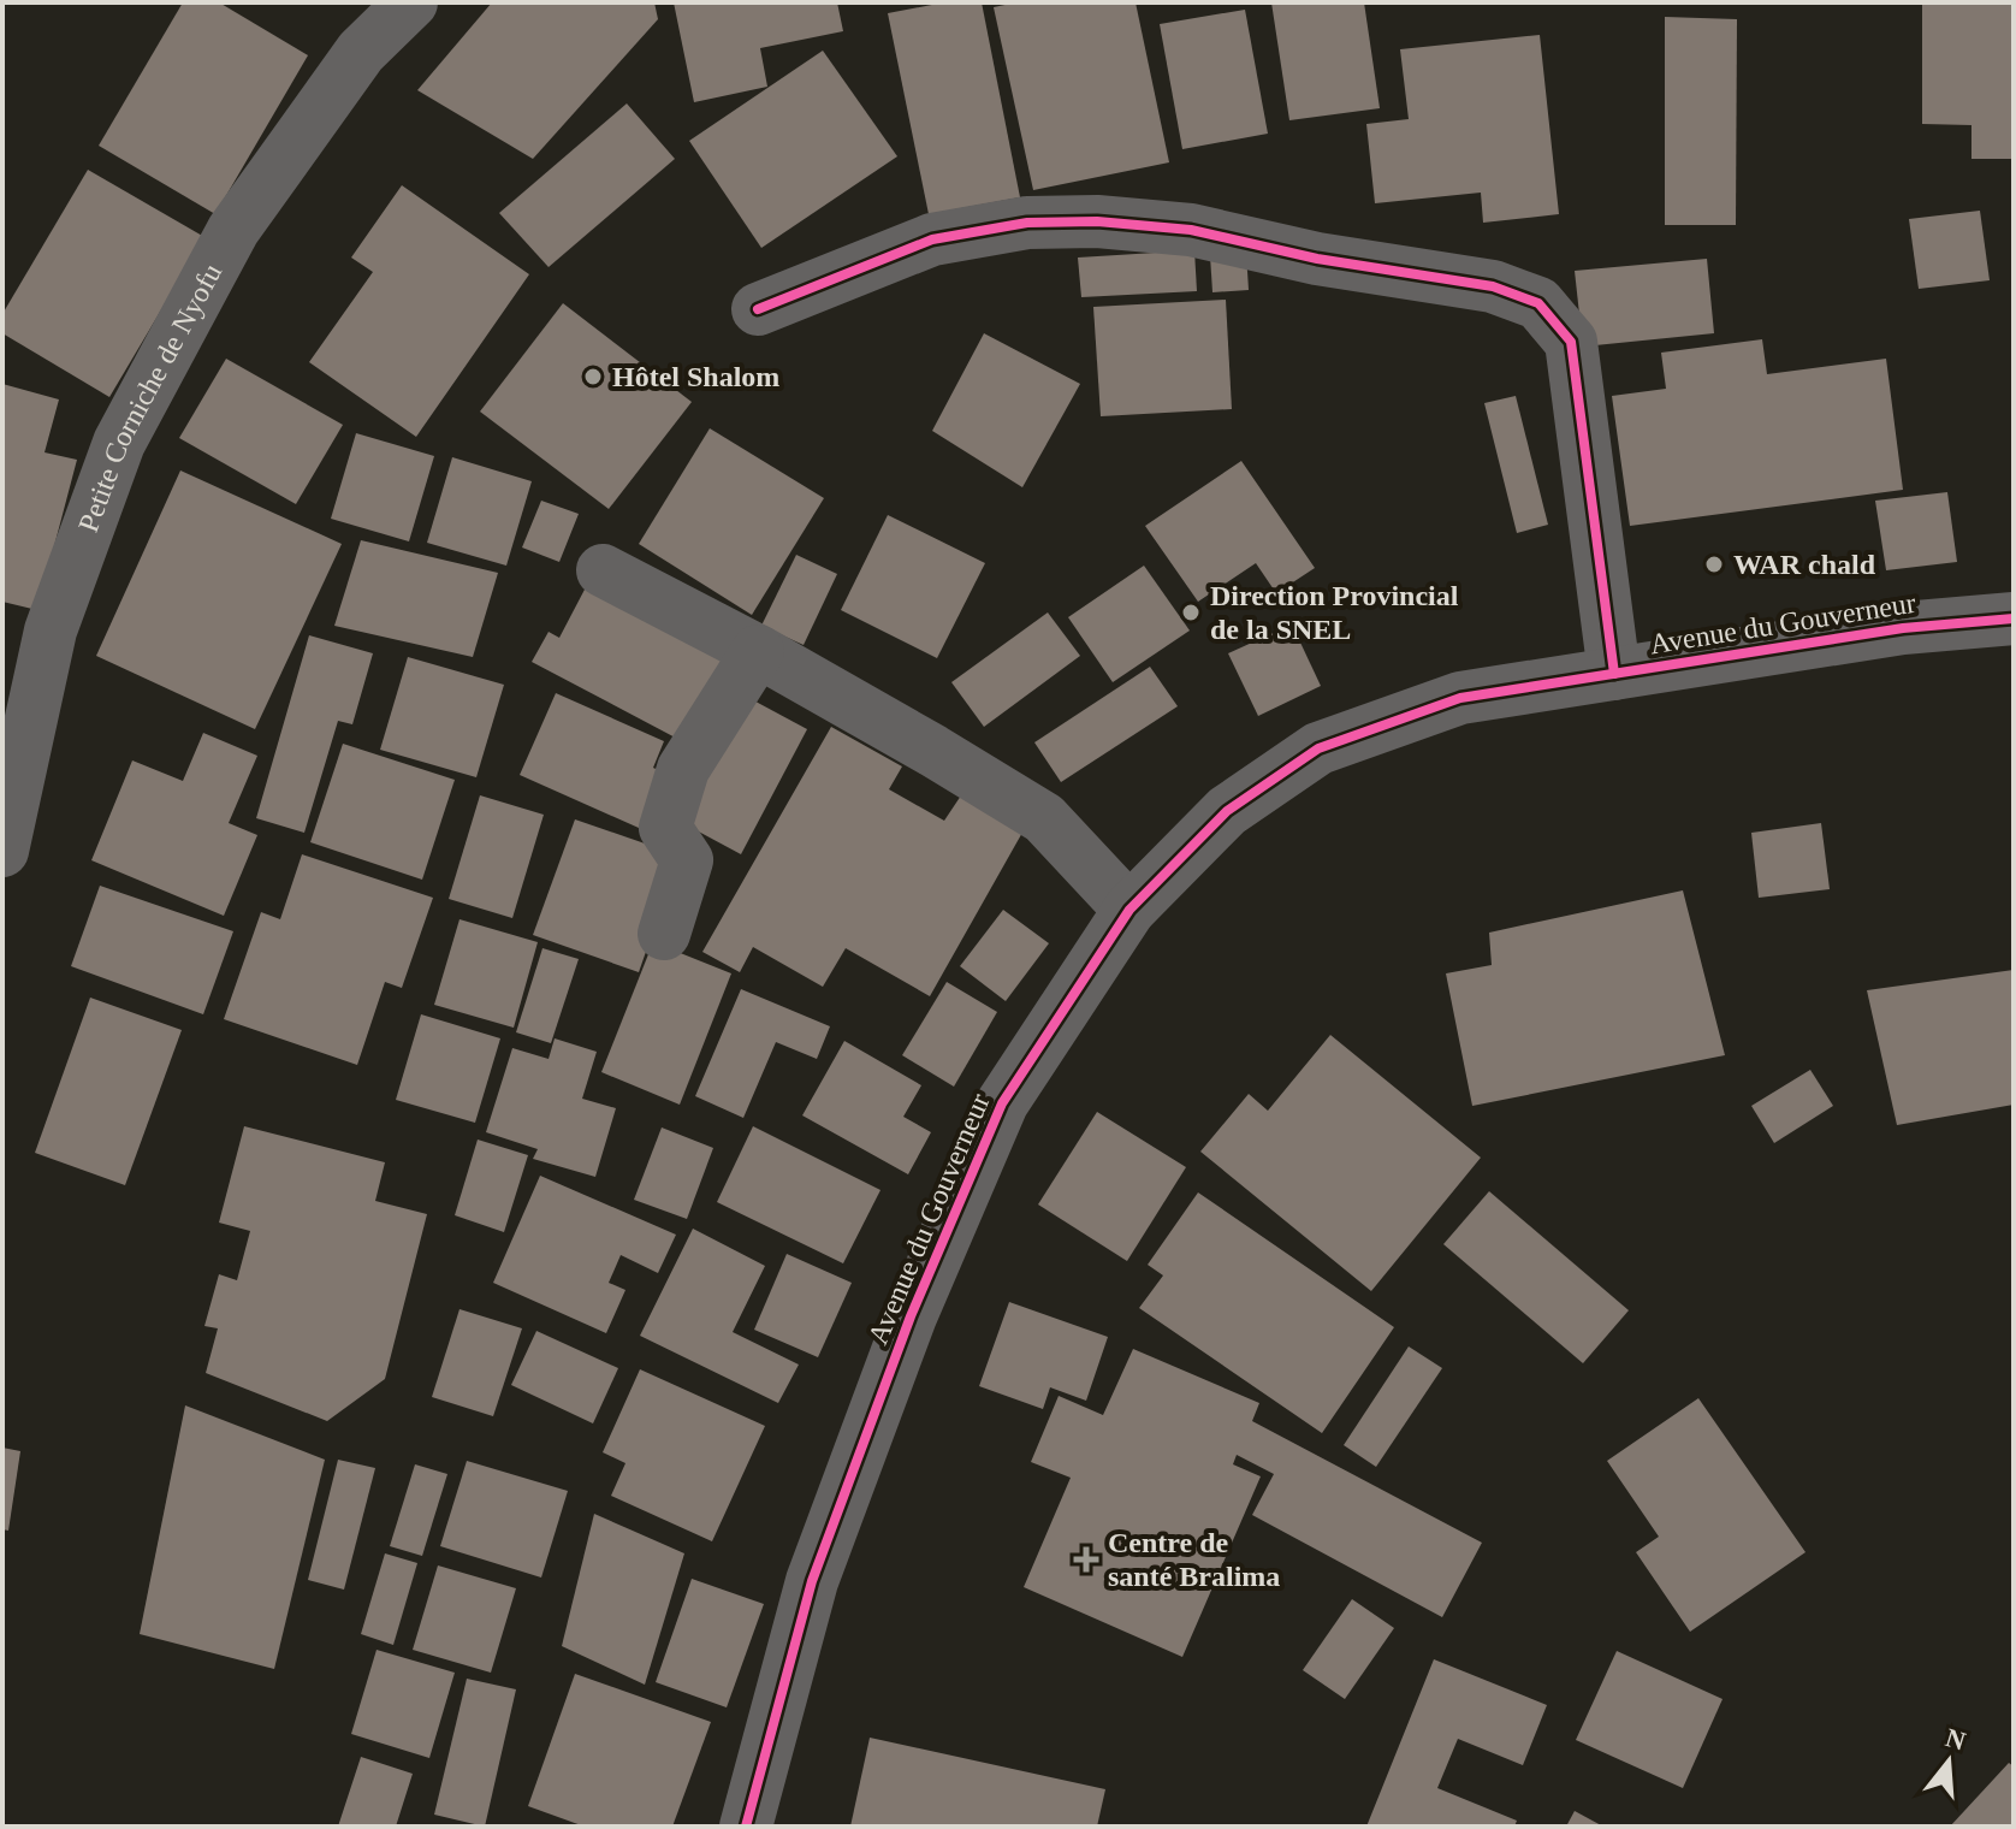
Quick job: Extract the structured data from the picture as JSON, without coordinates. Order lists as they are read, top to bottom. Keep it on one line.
{"streets":{"street":["Petite Corniche de Nyofu","Avenue du Gouverneur"]},"places":{"other":["Hôtel Shalom","WAR chald","Direction Provincial de la SNEL"],"health":["Centre de santé Bralima"]},"north":"top"}
